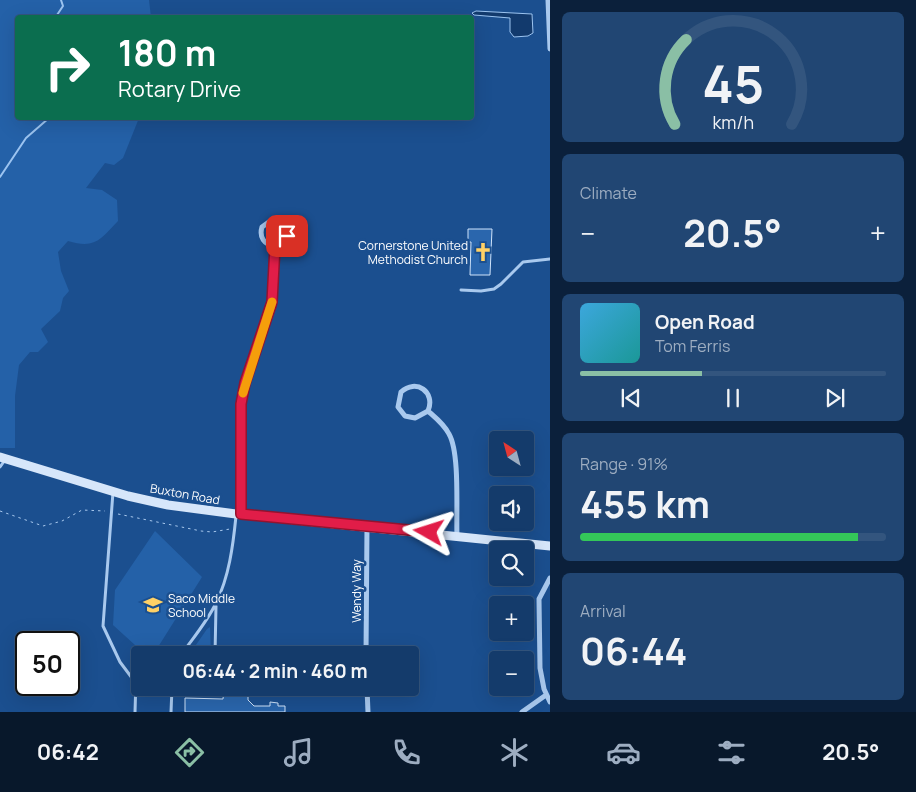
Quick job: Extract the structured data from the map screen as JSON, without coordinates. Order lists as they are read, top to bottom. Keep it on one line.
{"streets":{"main road":["Buxton Road"],"street":["Wendy Way"]},"crossings":[["Buxton Road","Wendy Way"]],"places":{"church":["Cornerstone United Methodist Church"],"school or university":["Saco Middle School"]},"north":"top left","page":{"turn":["180 m","Rotary Drive"],"tile":["Climate",["Range · 91%","455 km"],["Arrival","06:44"]],"heat":["−","20.5°","+"],"song":["Open Road","Tom Ferris"],"map_buttons":["+","−"],"limit":"50","trip":"06:44 · 2 min · 460 m","tabs":["06:42","20.5°"],"gauge":["45","km/h"]}}
